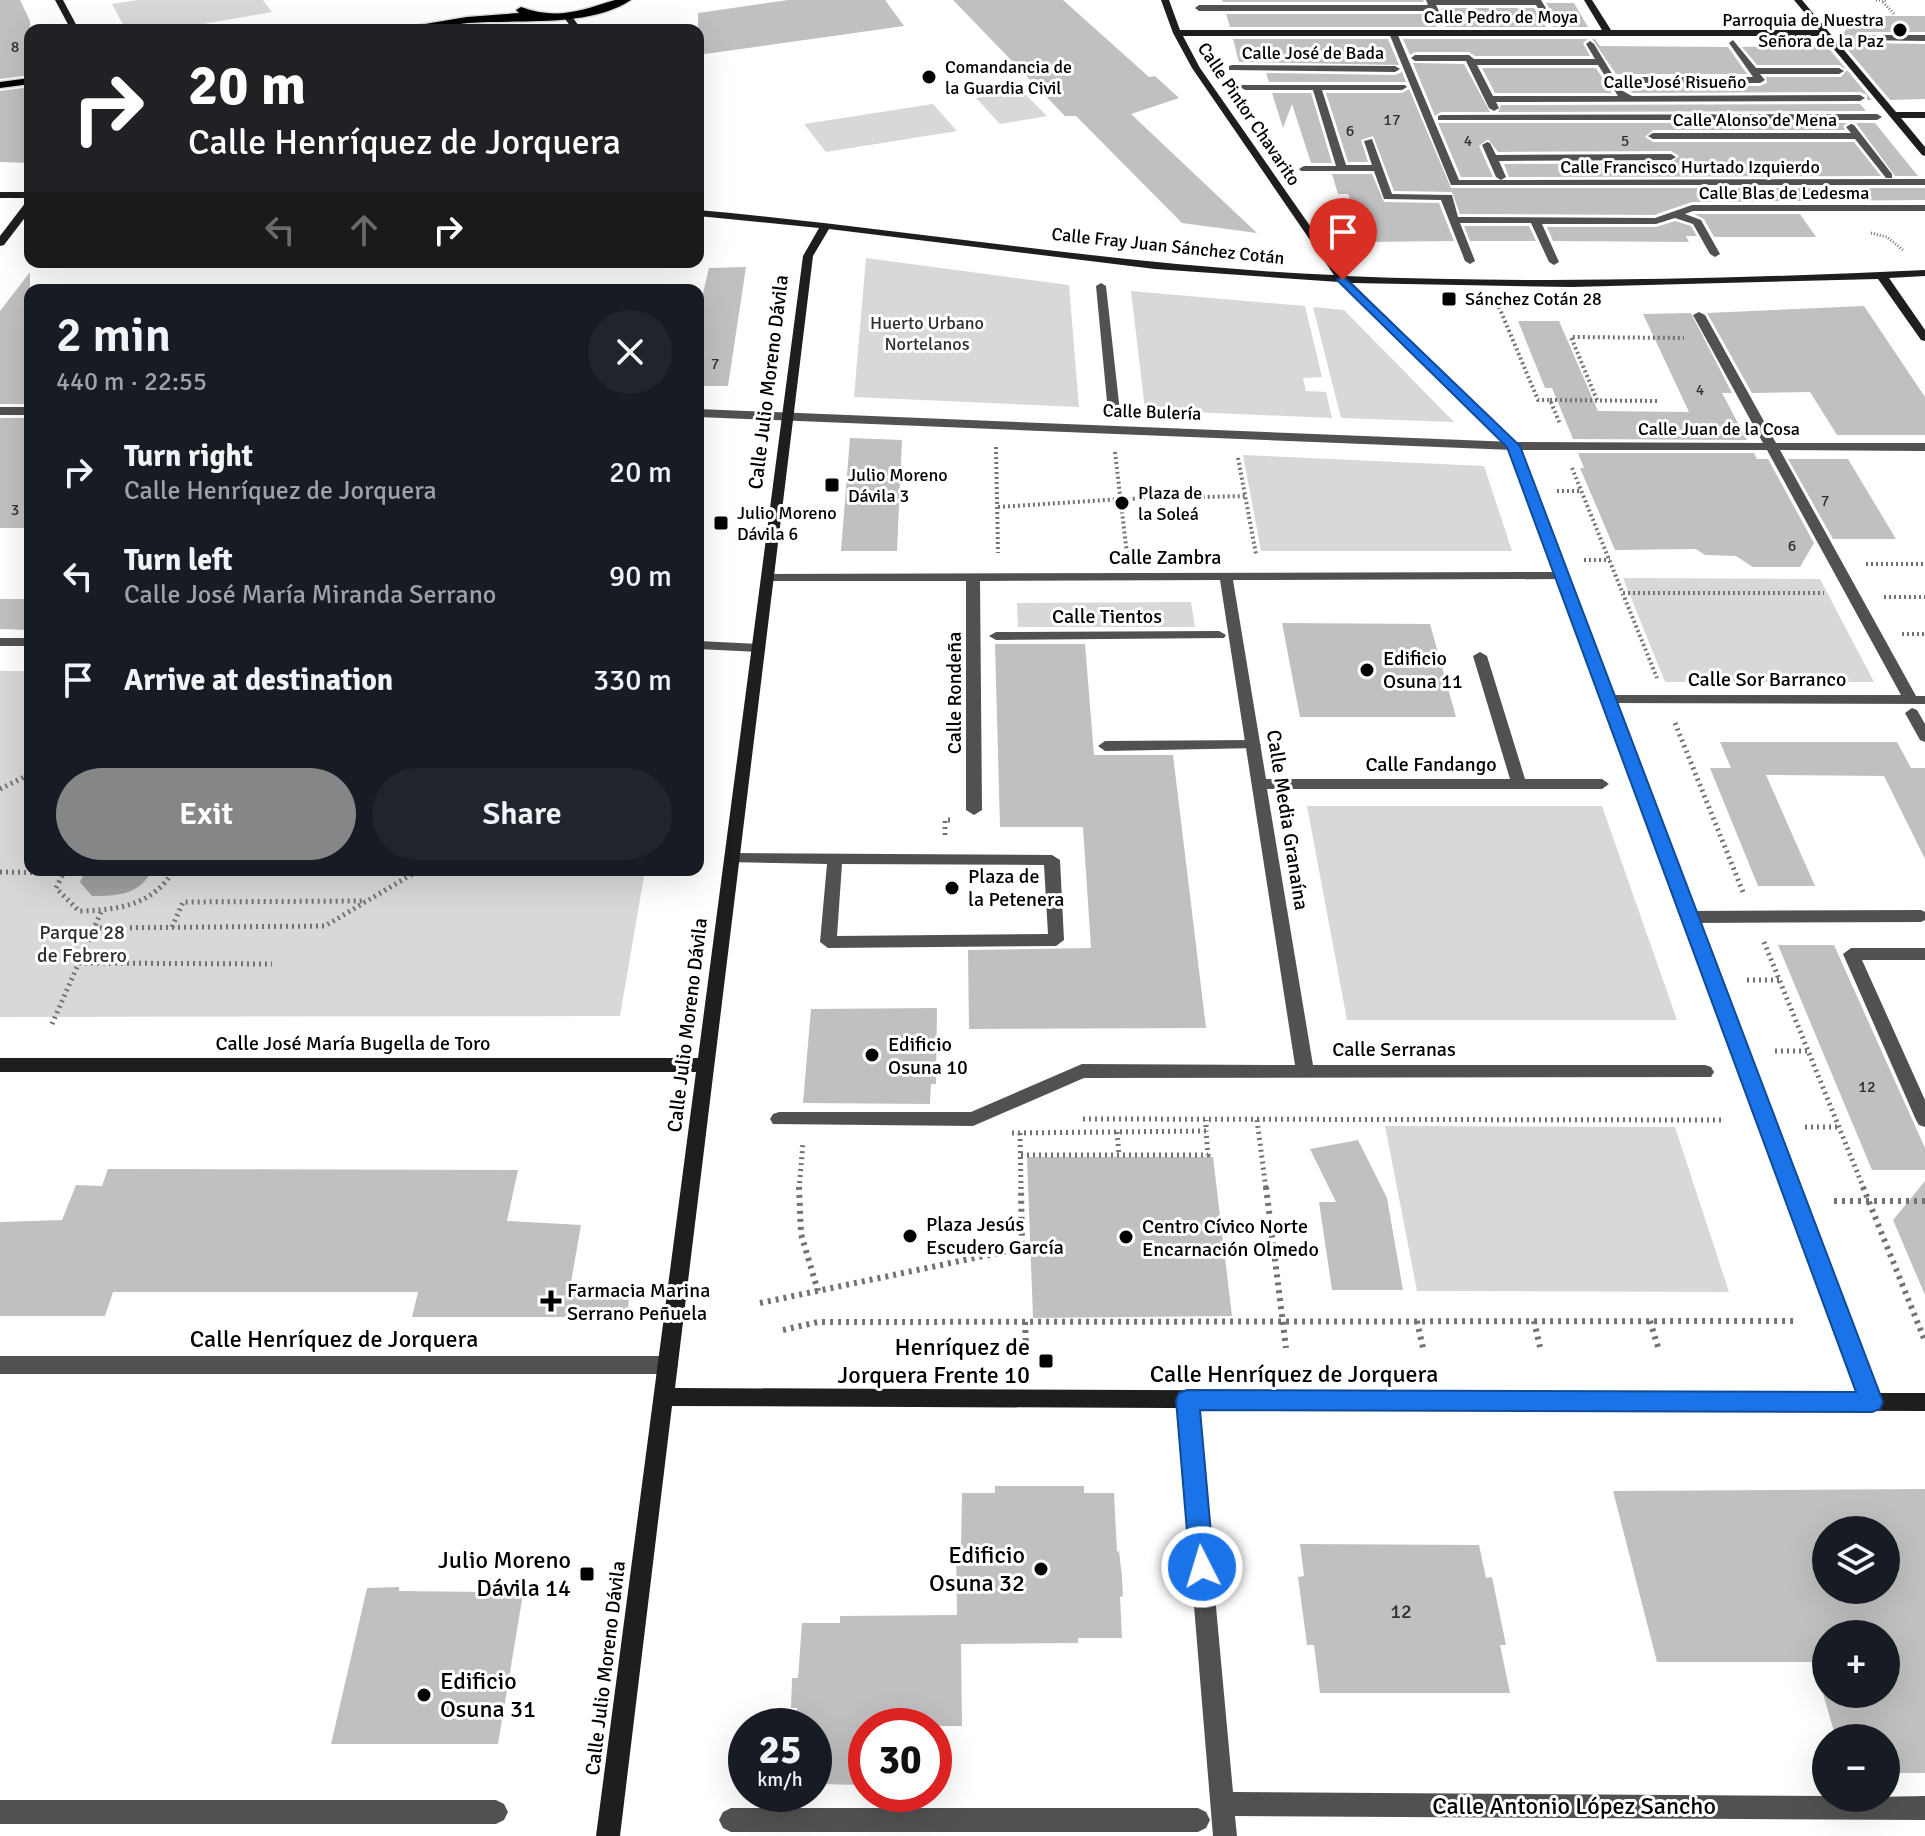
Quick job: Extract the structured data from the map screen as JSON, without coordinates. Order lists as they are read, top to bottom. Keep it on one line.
{"streets":{"street":["Calle Pedro de Moya","Calle José de Bada","Calle José Risueño","Calle Pintor Chavarito","Calle Alonso de Mena","Calle Francisco Hurtado Izquierdo","Calle Blas de Ledesma","Calle Fray Juan Sánchez Cotán","Calle Julio Moreno Dávila","Calle Bulería","Calle Juan de la Cosa","Calle Zambra","Calle Tientos","Calle Sor Barranco","Calle Rondeña","Calle Fandango","Calle Media Granaína","Calle José María Bugella de Toro","Calle Serranas","Calle Henríquez de Jorquera","Calle Antonio López Sancho"]},"crossings":[["Calle Pedro de Moya","Calle Pintor Chavarito"],["Calle Pedro de Moya","Calle Francisco Hurtado Izquierdo"],["Calle Pintor Chavarito","Calle Fray Juan Sánchez Cotán"],["Calle Pintor Chavarito","Calle Bulería"],["Calle Pintor Chavarito","Calle Juan de la Cosa"],["Calle Fray Juan Sánchez Cotán","Calle Julio Moreno Dávila"],["Calle Julio Moreno Dávila","Calle Bulería"],["Calle Julio Moreno Dávila","Calle Zambra"],["Calle Julio Moreno Dávila","Calle José María Bugella de Toro"],["Calle Julio Moreno Dávila","Calle Henríquez de Jorquera"],["Calle Bulería","Calle Juan de la Cosa"],["Calle Zambra","Calle Rondeña"],["Calle Zambra","Calle Media Granaína"],["Calle Fandango","Calle Media Granaína"],["Calle Media Granaína","Calle Serranas"]],"parks":["Huerto Urbano Nortelanos","Parque 28 de Febrero"],"places":{"other":["Parroquia de Nuestra Señora de la Paz","Comandancia de la Guardia Civil","Plaza de la Soleá","Edificio Osuna 11","Plaza de la Petenera","Edificio Osuna 10","Plaza Jesús Escudero García","Centro Cívico Norte Encarnación Olmedo","Edificio Osuna 32","Edificio Osuna 31"],"transit":["Sánchez Cotán 28","Julio Moreno Dávila 3","Julio Moreno Dávila 6","Henríquez de Jorquera Frente 10","Julio Moreno Dávila 14"],"health":["Farmacia Marina Serrano Peñuela"]},"house_numbers":["8","17","6","4","5","7","4","7","3","6","12","12"],"page":{"turn":["20 m","Calle Henríquez de Jorquera"],"heading":["2 min","440 m · 22:55"],"list":[{"name":"Turn right","note":"Calle Henríquez de Jorquera","value":"20 m"},{"name":"Turn left","note":"Calle José María Miranda Serrano","value":"90 m"},{"name":"Arrive at destination","value":"330 m"}],"buttons":["Exit","Share"],"map_buttons":["+","−"],"speed":"25 km/h","limit":"30"}}
